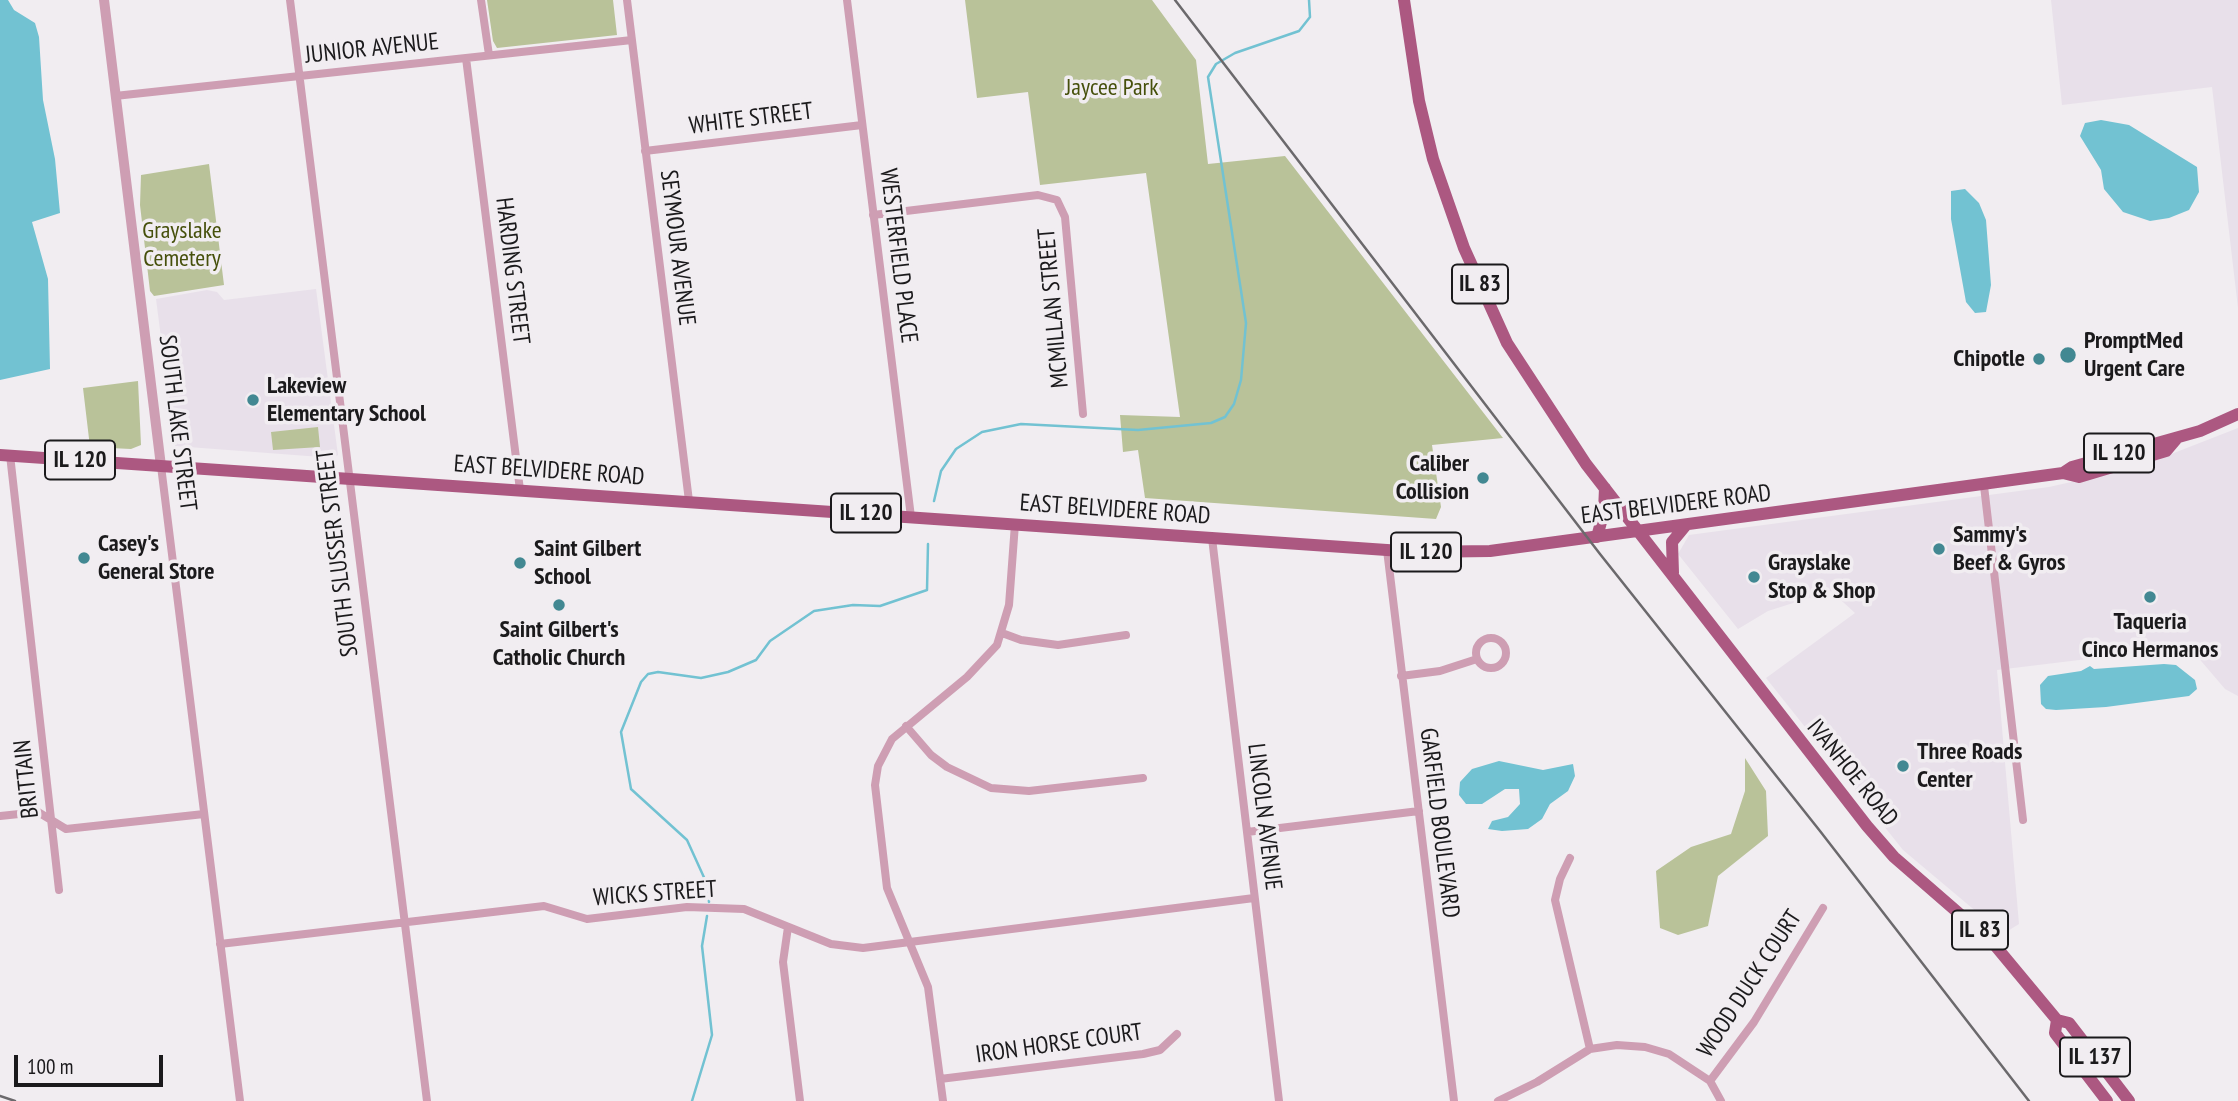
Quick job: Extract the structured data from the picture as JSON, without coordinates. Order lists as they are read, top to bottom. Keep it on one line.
{"streets":{"main road":["IL 83","IL 120","EAST BELVIDERE ROAD","IVANHOE ROAD","IL 137"],"street":["JUNIOR AVENUE","WHITE STREET","SEYMOUR AVENUE","WESTERFIELD PLACE","HARDING STREET","MCMILLAN STREET","SOUTH LAKE STREET","SOUTH SLUSSER STREET","BRITTAIN","LINCOLN AVENUE","GARFIELD BOULEVARD","WICKS STREET","WOOD DUCK COURT","IRON HORSE COURT"]},"crossings":[["JUNIOR AVENUE","SEYMOUR AVENUE"],["JUNIOR AVENUE","HARDING STREET"],["JUNIOR AVENUE","SOUTH LAKE STREET"],["JUNIOR AVENUE","SOUTH SLUSSER STREET"],["WHITE STREET","SEYMOUR AVENUE"],["WHITE STREET","WESTERFIELD PLACE"],["SEYMOUR AVENUE","EAST BELVIDERE ROAD"],["WESTERFIELD PLACE","MCMILLAN STREET"],["WESTERFIELD PLACE","EAST BELVIDERE ROAD"],["HARDING STREET","EAST BELVIDERE ROAD"],["IL 83","EAST BELVIDERE ROAD"],["IL 83","IVANHOE ROAD"],["SOUTH LAKE STREET","IL 120"],["SOUTH LAKE STREET","EAST BELVIDERE ROAD"],["SOUTH LAKE STREET","WICKS STREET"],["IL 120","EAST BELVIDERE ROAD"],["IL 120","BRITTAIN"],["EAST BELVIDERE ROAD","SOUTH SLUSSER STREET"],["EAST BELVIDERE ROAD","IVANHOE ROAD"],["EAST BELVIDERE ROAD","LINCOLN AVENUE"],["EAST BELVIDERE ROAD","GARFIELD BOULEVARD"],["SOUTH SLUSSER STREET","WICKS STREET"],["IVANHOE ROAD","IL 137"],["LINCOLN AVENUE","WICKS STREET"]],"parks":["Jaycee Park","Grayslake Cemetery"],"places":["PromptMed Urgent Care","Chipotle","Lakeview Elementary School","Caliber Collision","Sammy's Beef & Gyros","Casey's General Store","Saint Gilbert School","Grayslake Stop & Shop","Taqueria Cinco Hermanos","Saint Gilbert's Catholic Church","Three Roads Center"],"scale_bar":"100 m"}
